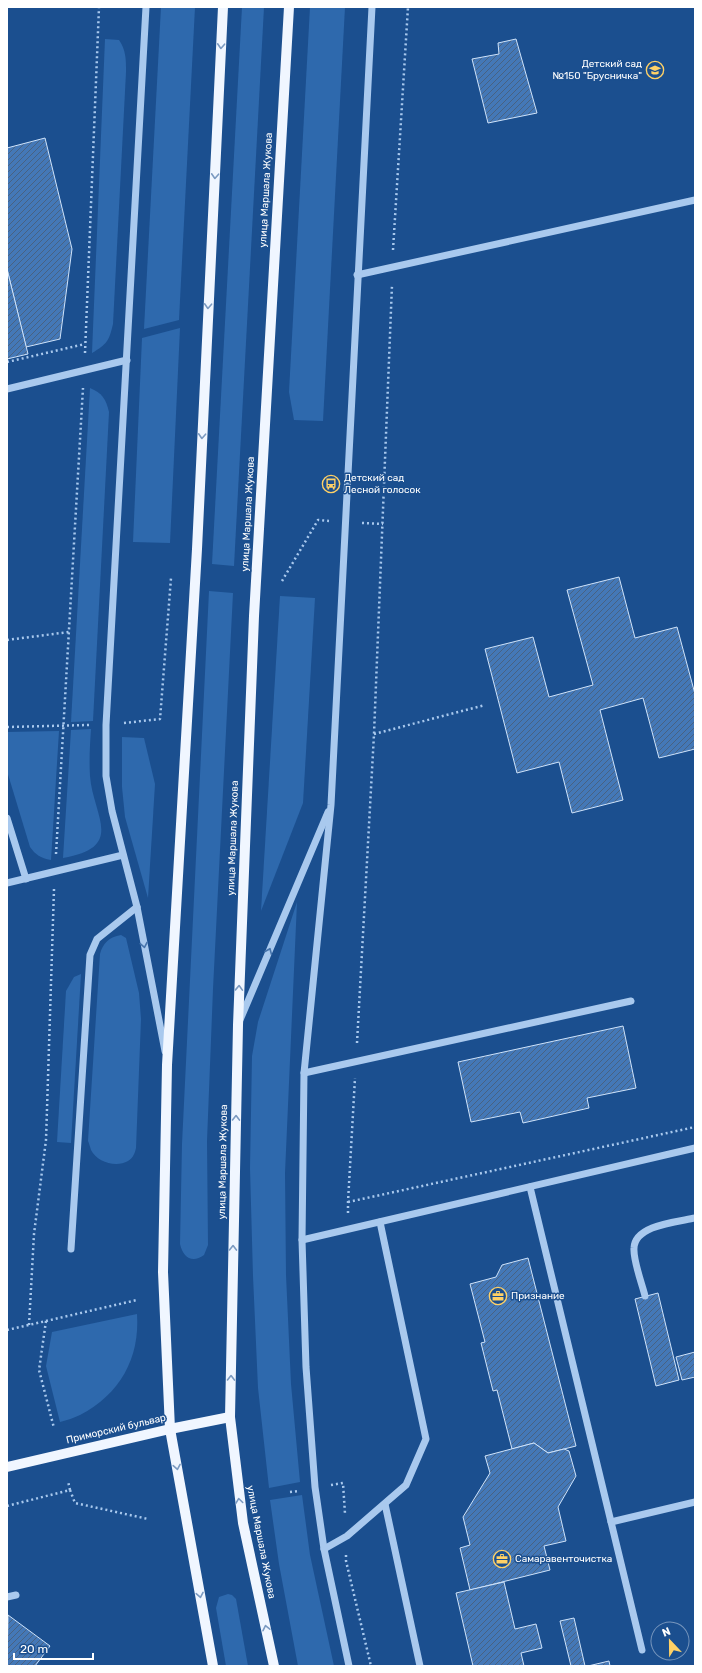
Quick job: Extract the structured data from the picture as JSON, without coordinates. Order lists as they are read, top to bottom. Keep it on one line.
{"streets":{"main road":["улица Маршала Жукова","Приморский бульвар"]},"crossings":[["улица Маршала Жукова","Приморский бульвар"]],"places":{"school or university":["Детский сад №150 \"Брусничка\""],"bus stop":["Детский сад Лесной голосок"],"office":["Признание","Самаравенточистка"]},"scale_bar":"20 m","north":"top"}
